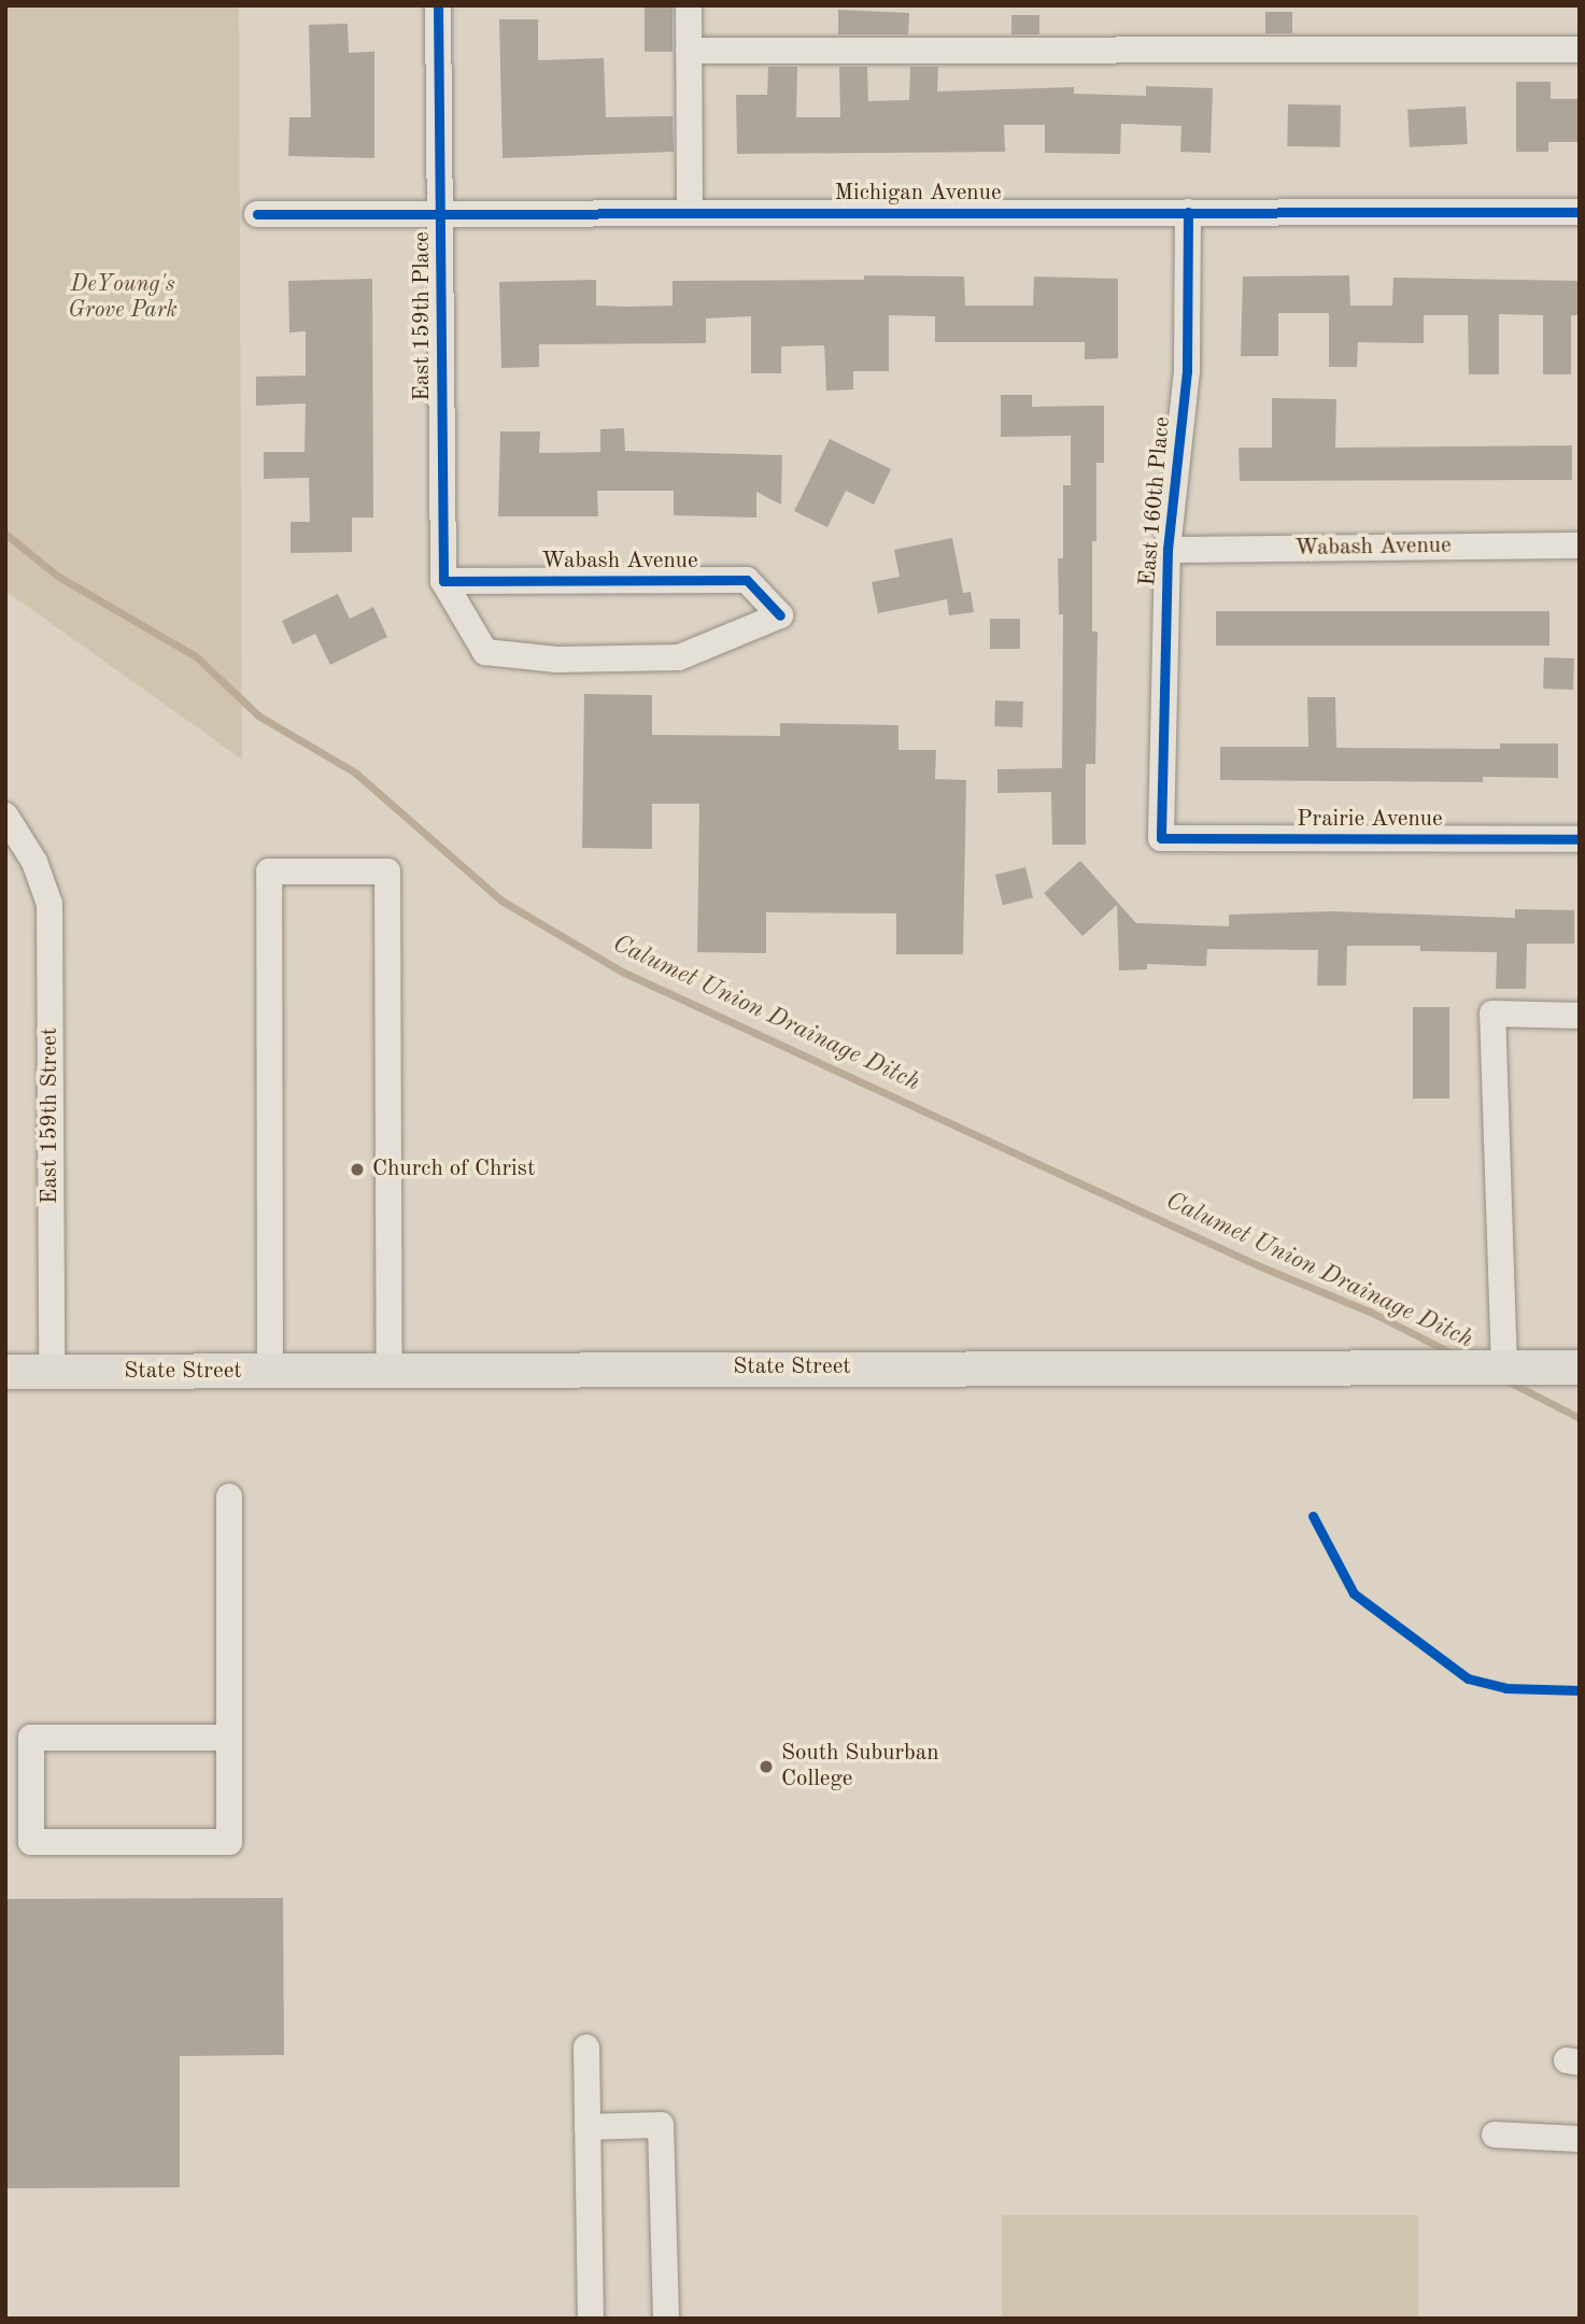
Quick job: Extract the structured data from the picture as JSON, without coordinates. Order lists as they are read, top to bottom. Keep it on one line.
{"streets":{"main road":["State Street"],"street":["Michigan Avenue","East 159th Place","East 160th Place","Wabash Avenue","Prairie Avenue","East 159th Street"]},"crossings":[["Michigan Avenue","East 159th Place"],["Michigan Avenue","East 160th Place"],["East 159th Place","Wabash Avenue"],["East 160th Place","Wabash Avenue"],["East 160th Place","Prairie Avenue"],["East 159th Street","State Street"]],"water":["Calumet Union Drainage Ditch"],"parks":["DeYoung's Grove Park"],"places":["Church of Christ","South Suburban College"]}
